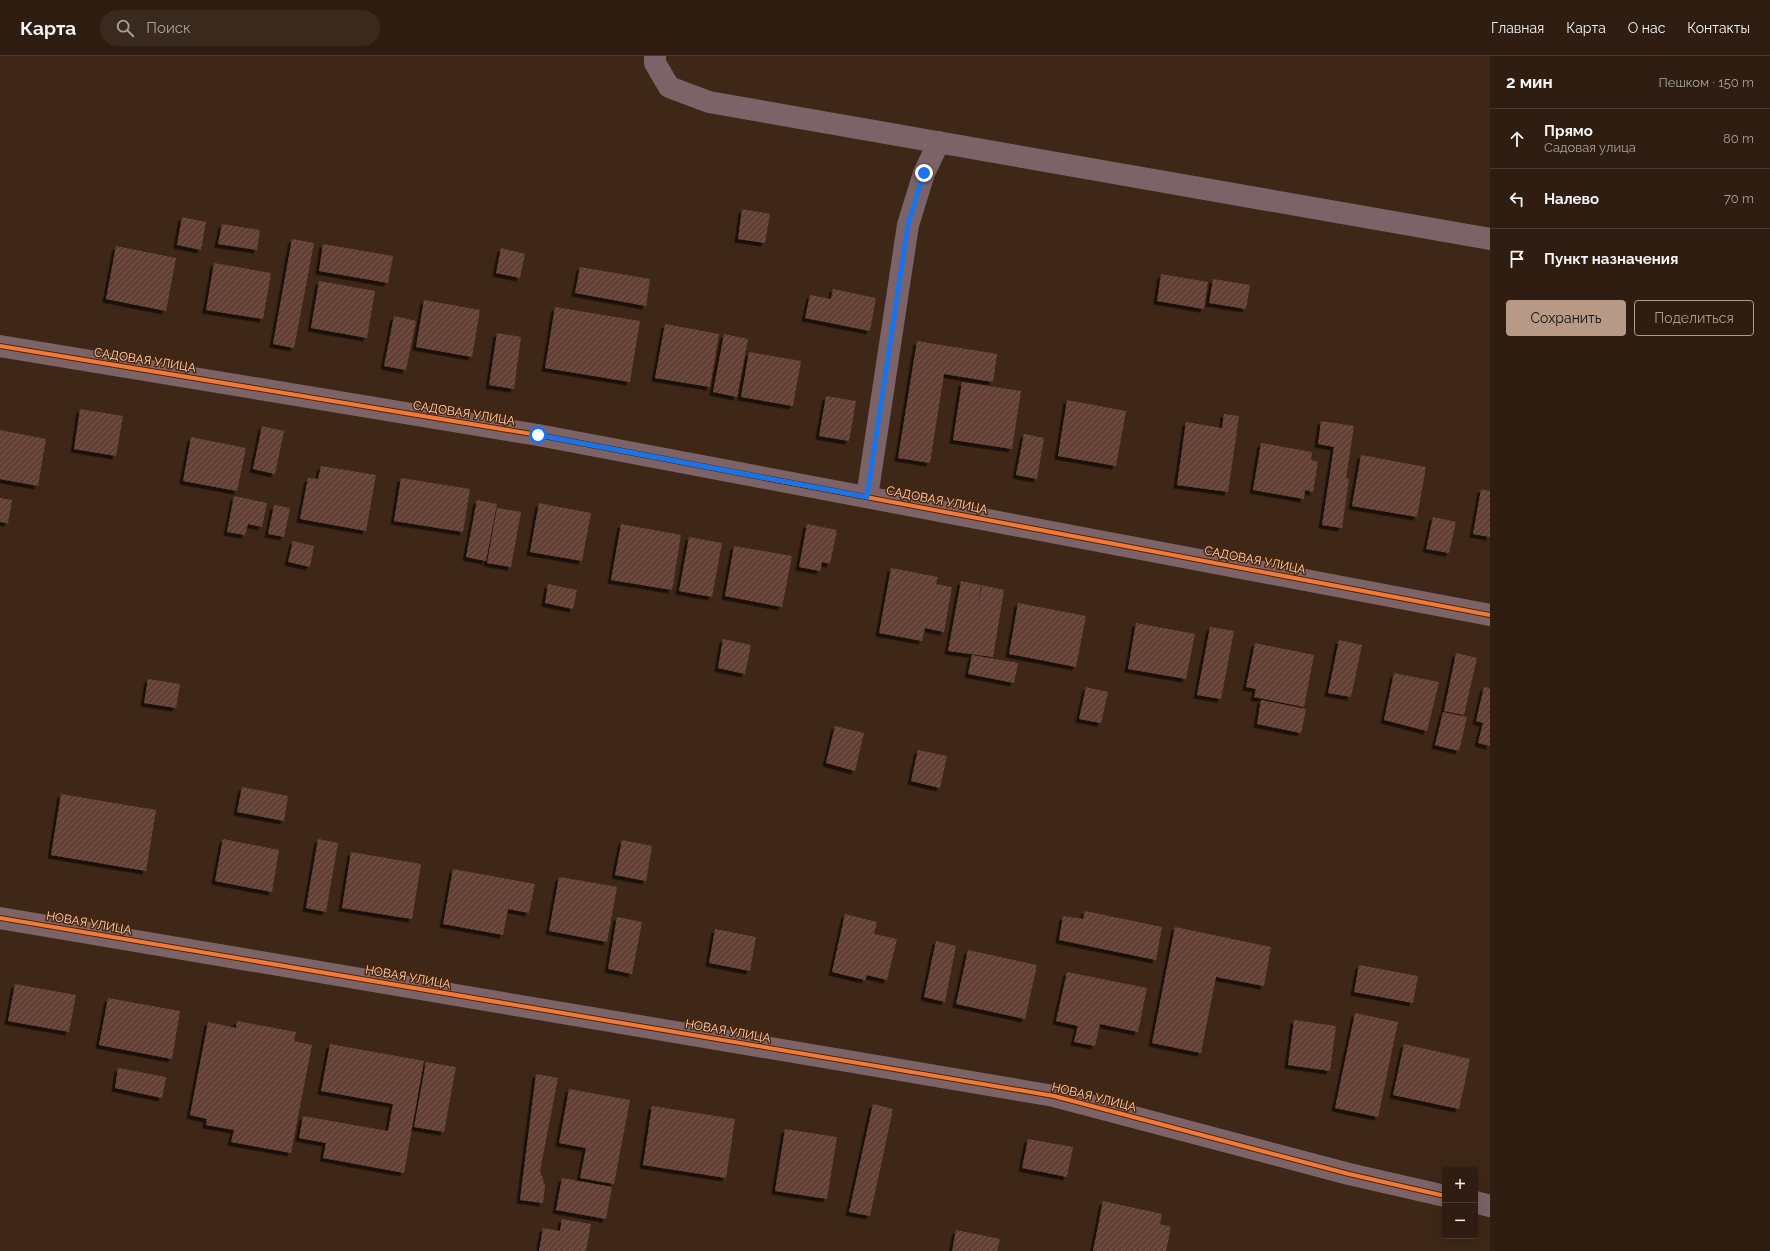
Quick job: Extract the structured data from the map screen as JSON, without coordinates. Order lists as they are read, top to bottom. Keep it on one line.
{"streets":{"street":["САДОВАЯ УЛИЦА","НОВАЯ УЛИЦА"]},"page":{"header":"Карта","search":"Поиск","nav":["Главная","Карта","О нас","Контакты"],"heading":["2 мин","Пешком · 150 m"],"list":[["Прямо","Садовая улица","80 m"],["Налево","70 m"],"Пункт назначения"],"buttons":["Сохранить","Поделиться"],"map_buttons":["+","−"]}}
